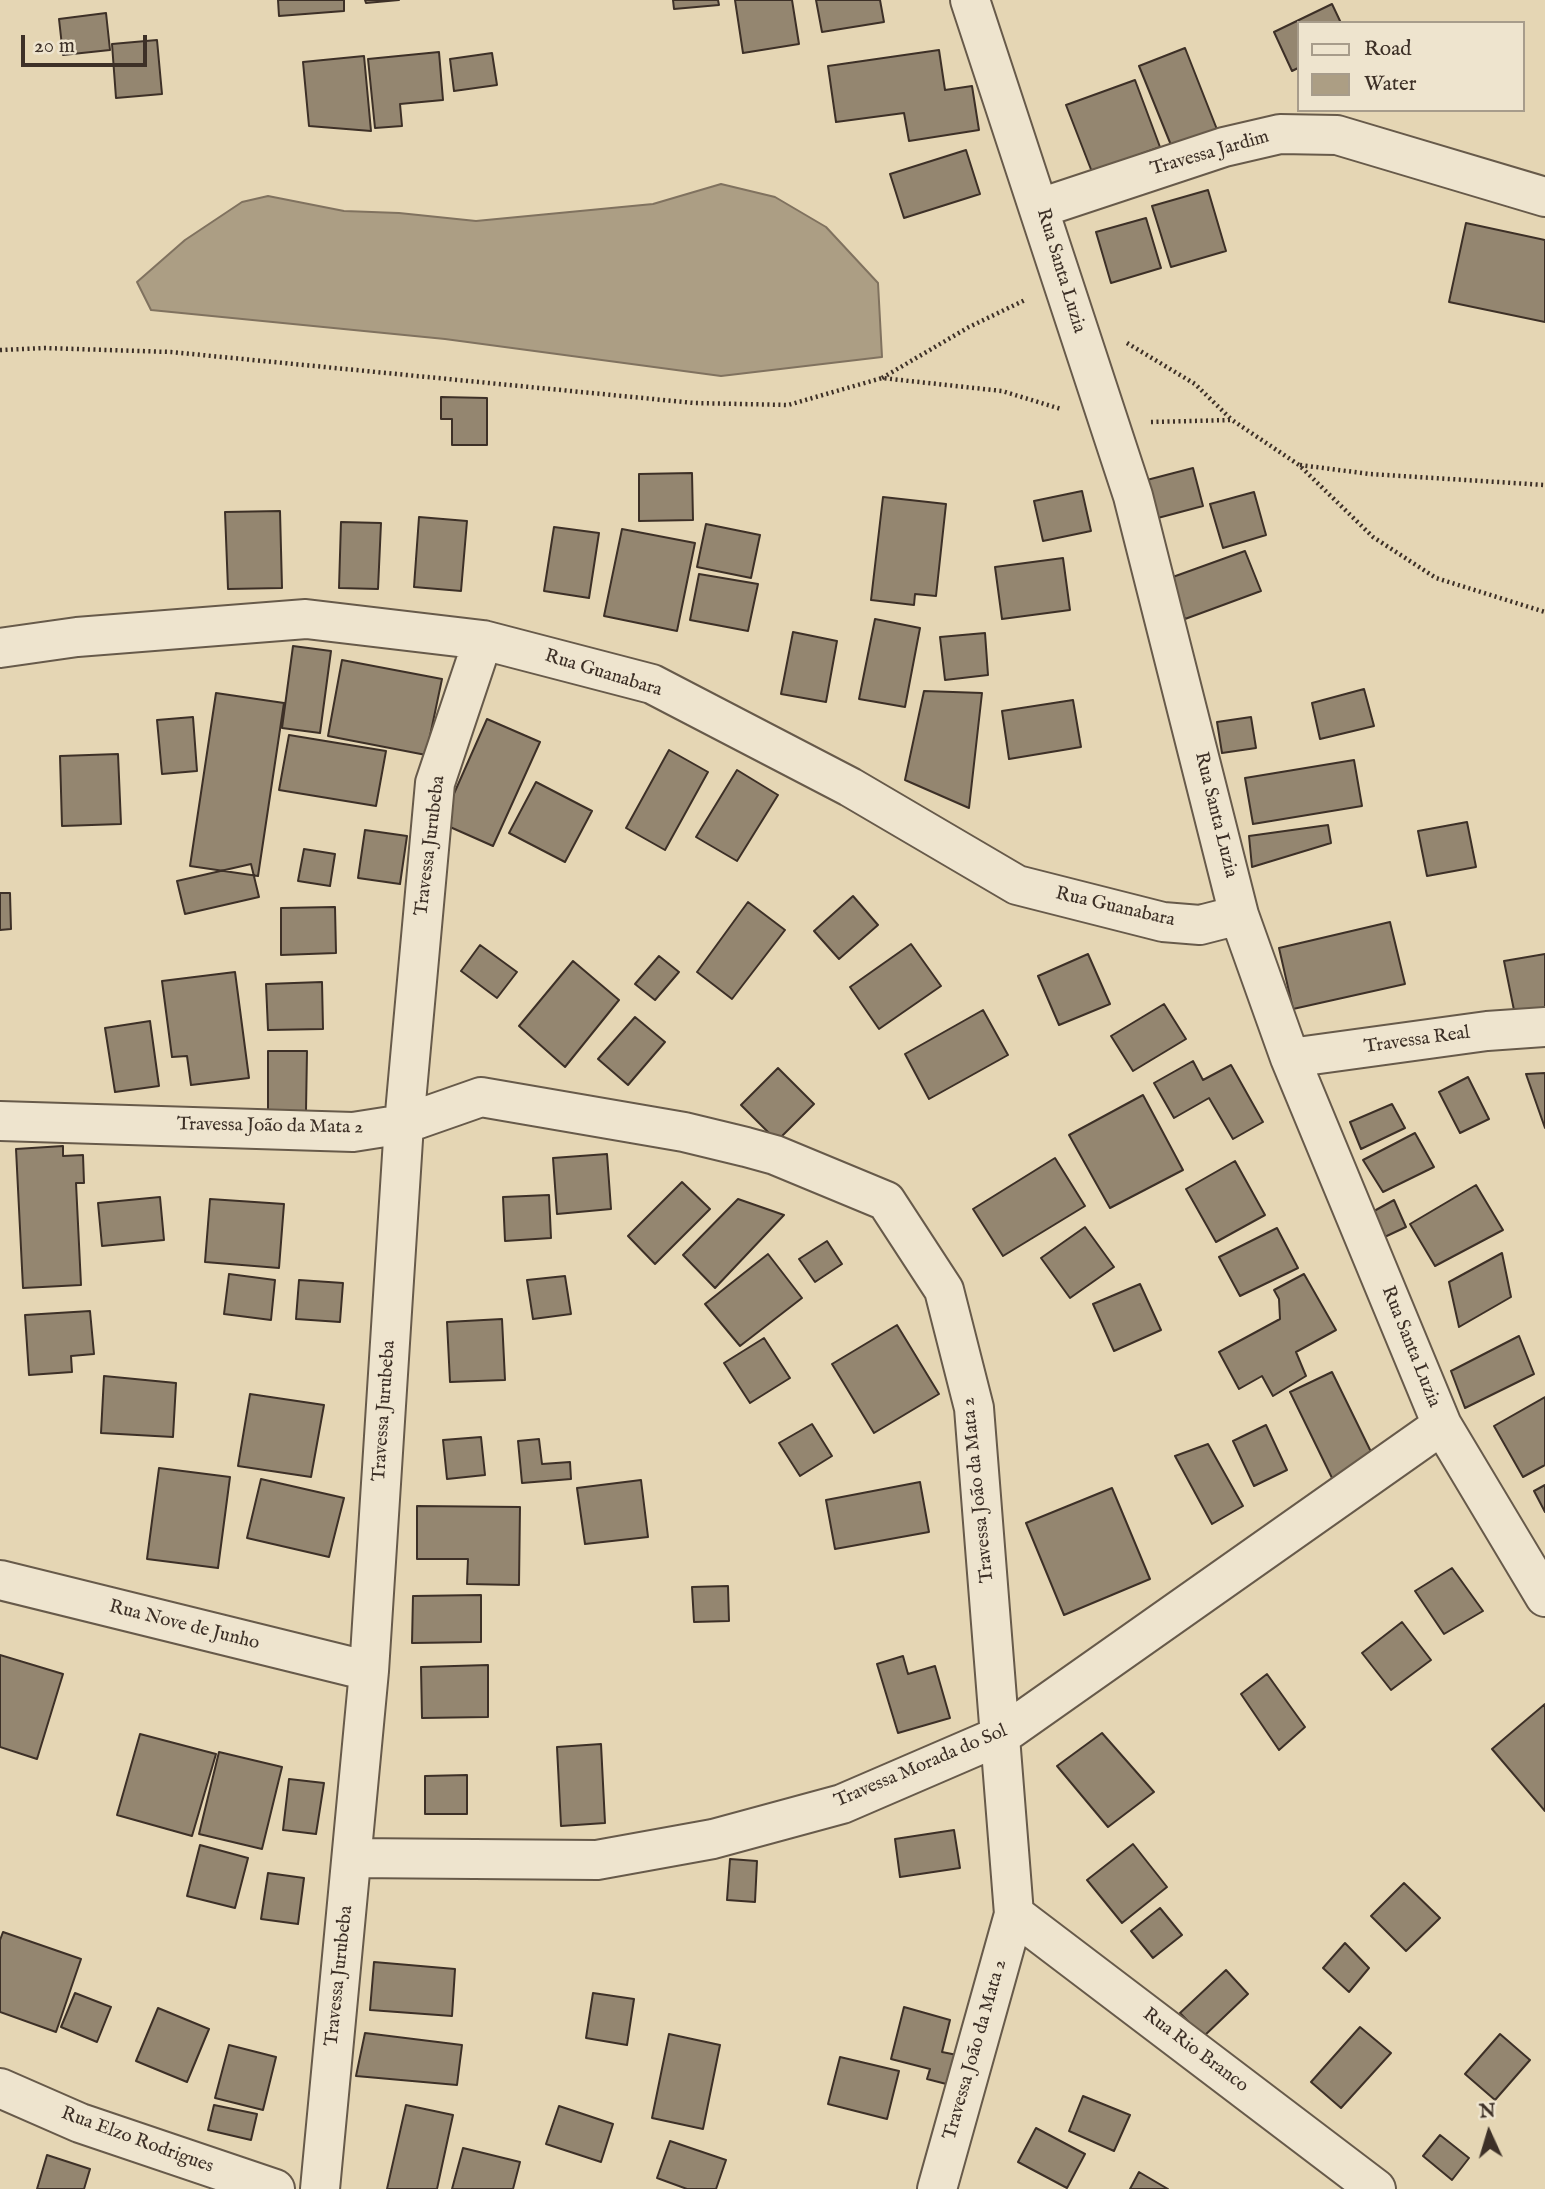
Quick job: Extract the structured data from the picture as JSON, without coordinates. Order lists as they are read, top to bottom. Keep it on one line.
{"streets":{"street":["Travessa Jardim","Rua Santa Luzia","Rua Guanabara","Travessa Jurubeba","Travessa Real","Travessa João da Mata 2","Rua Nove de Junho","Travessa Morada do Sol","Rua Rio Branco","Rua Elzo Rodrigues"]},"crossings":[["Travessa Jardim","Rua Santa Luzia"],["Rua Santa Luzia","Rua Guanabara"],["Rua Santa Luzia","Travessa Real"],["Rua Santa Luzia","Travessa Morada do Sol"],["Rua Guanabara","Travessa Jurubeba"],["Travessa Jurubeba","Travessa João da Mata 2"],["Travessa Jurubeba","Rua Nove de Junho"],["Travessa Jurubeba","Travessa Morada do Sol"],["Travessa João da Mata 2","Travessa Morada do Sol"],["Travessa João da Mata 2","Rua Rio Branco"]],"legend":["Road","Water"],"scale_bar":"20 m","north":"top"}
